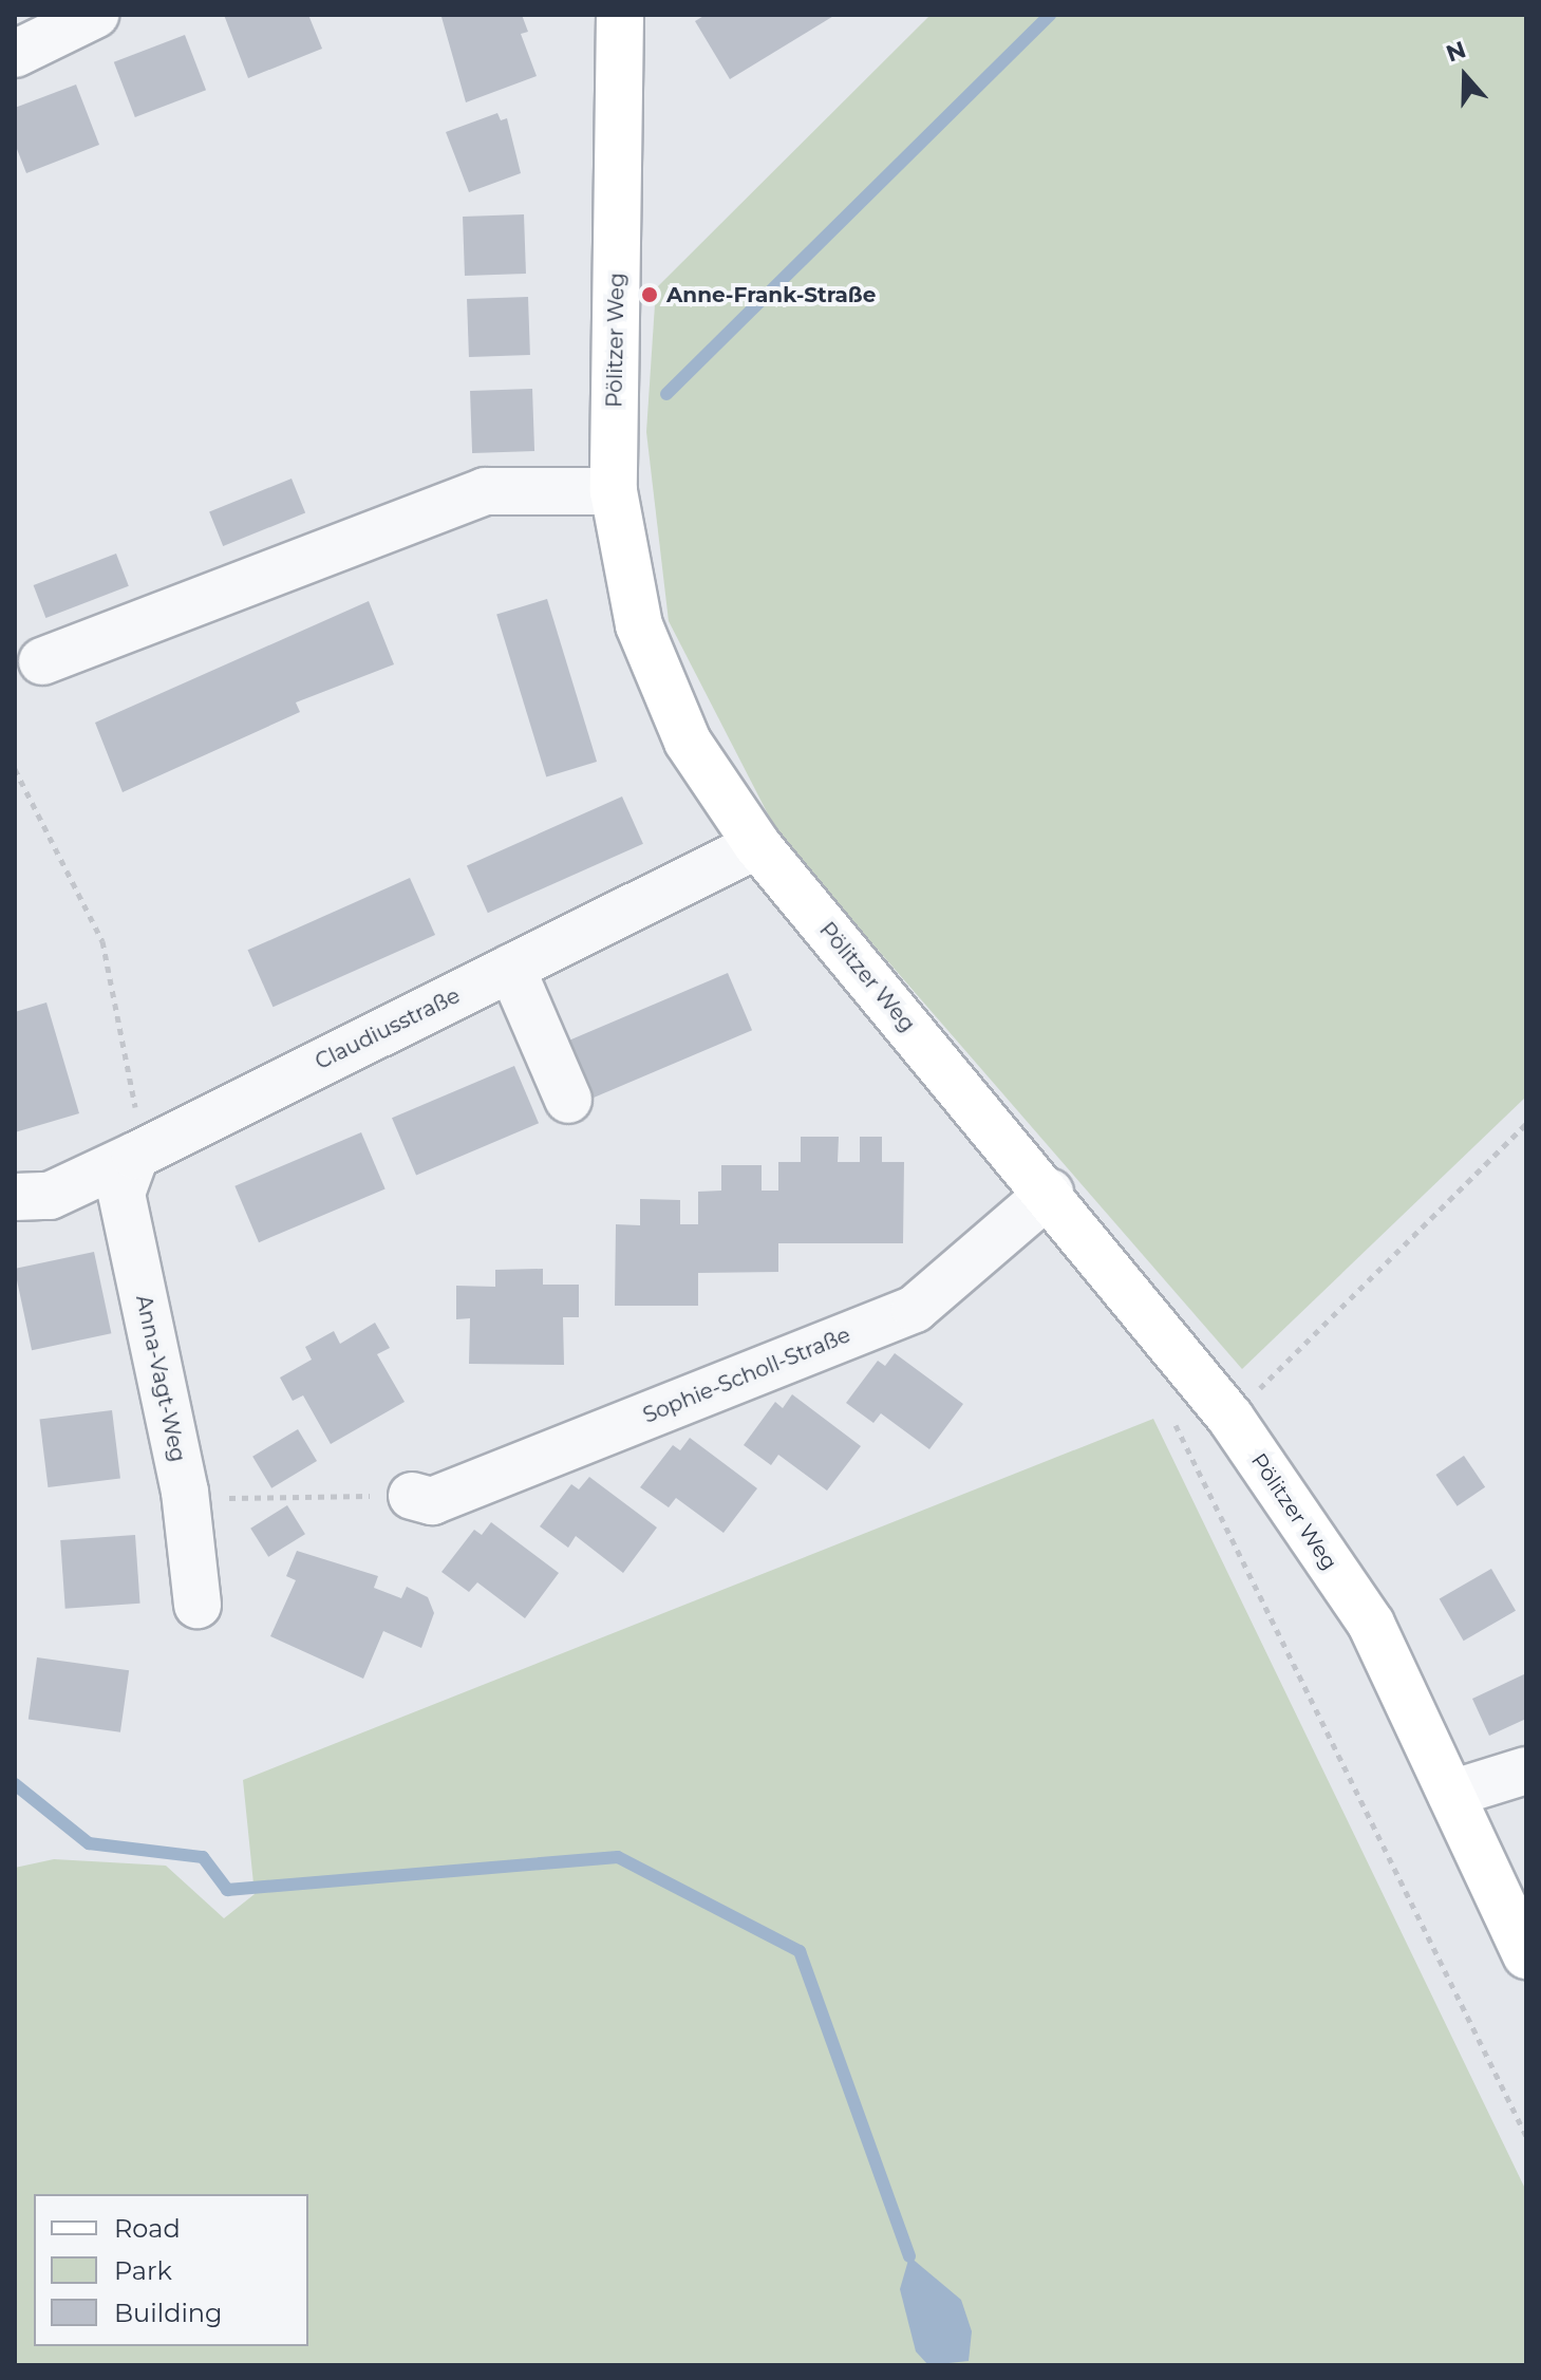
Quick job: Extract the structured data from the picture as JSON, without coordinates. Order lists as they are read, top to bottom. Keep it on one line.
{"streets":{"main road":["Pölitzer Weg"],"street":["Claudiusstraße","Sophie-Scholl-Straße","Anna-Vagt-Weg"]},"crossings":[["Pölitzer Weg","Claudiusstraße"],["Pölitzer Weg","Sophie-Scholl-Straße"],["Claudiusstraße","Anna-Vagt-Weg"]],"places":["Anne-Frank-Straße"],"legend":["Road","Park","Building"],"north":"top"}
